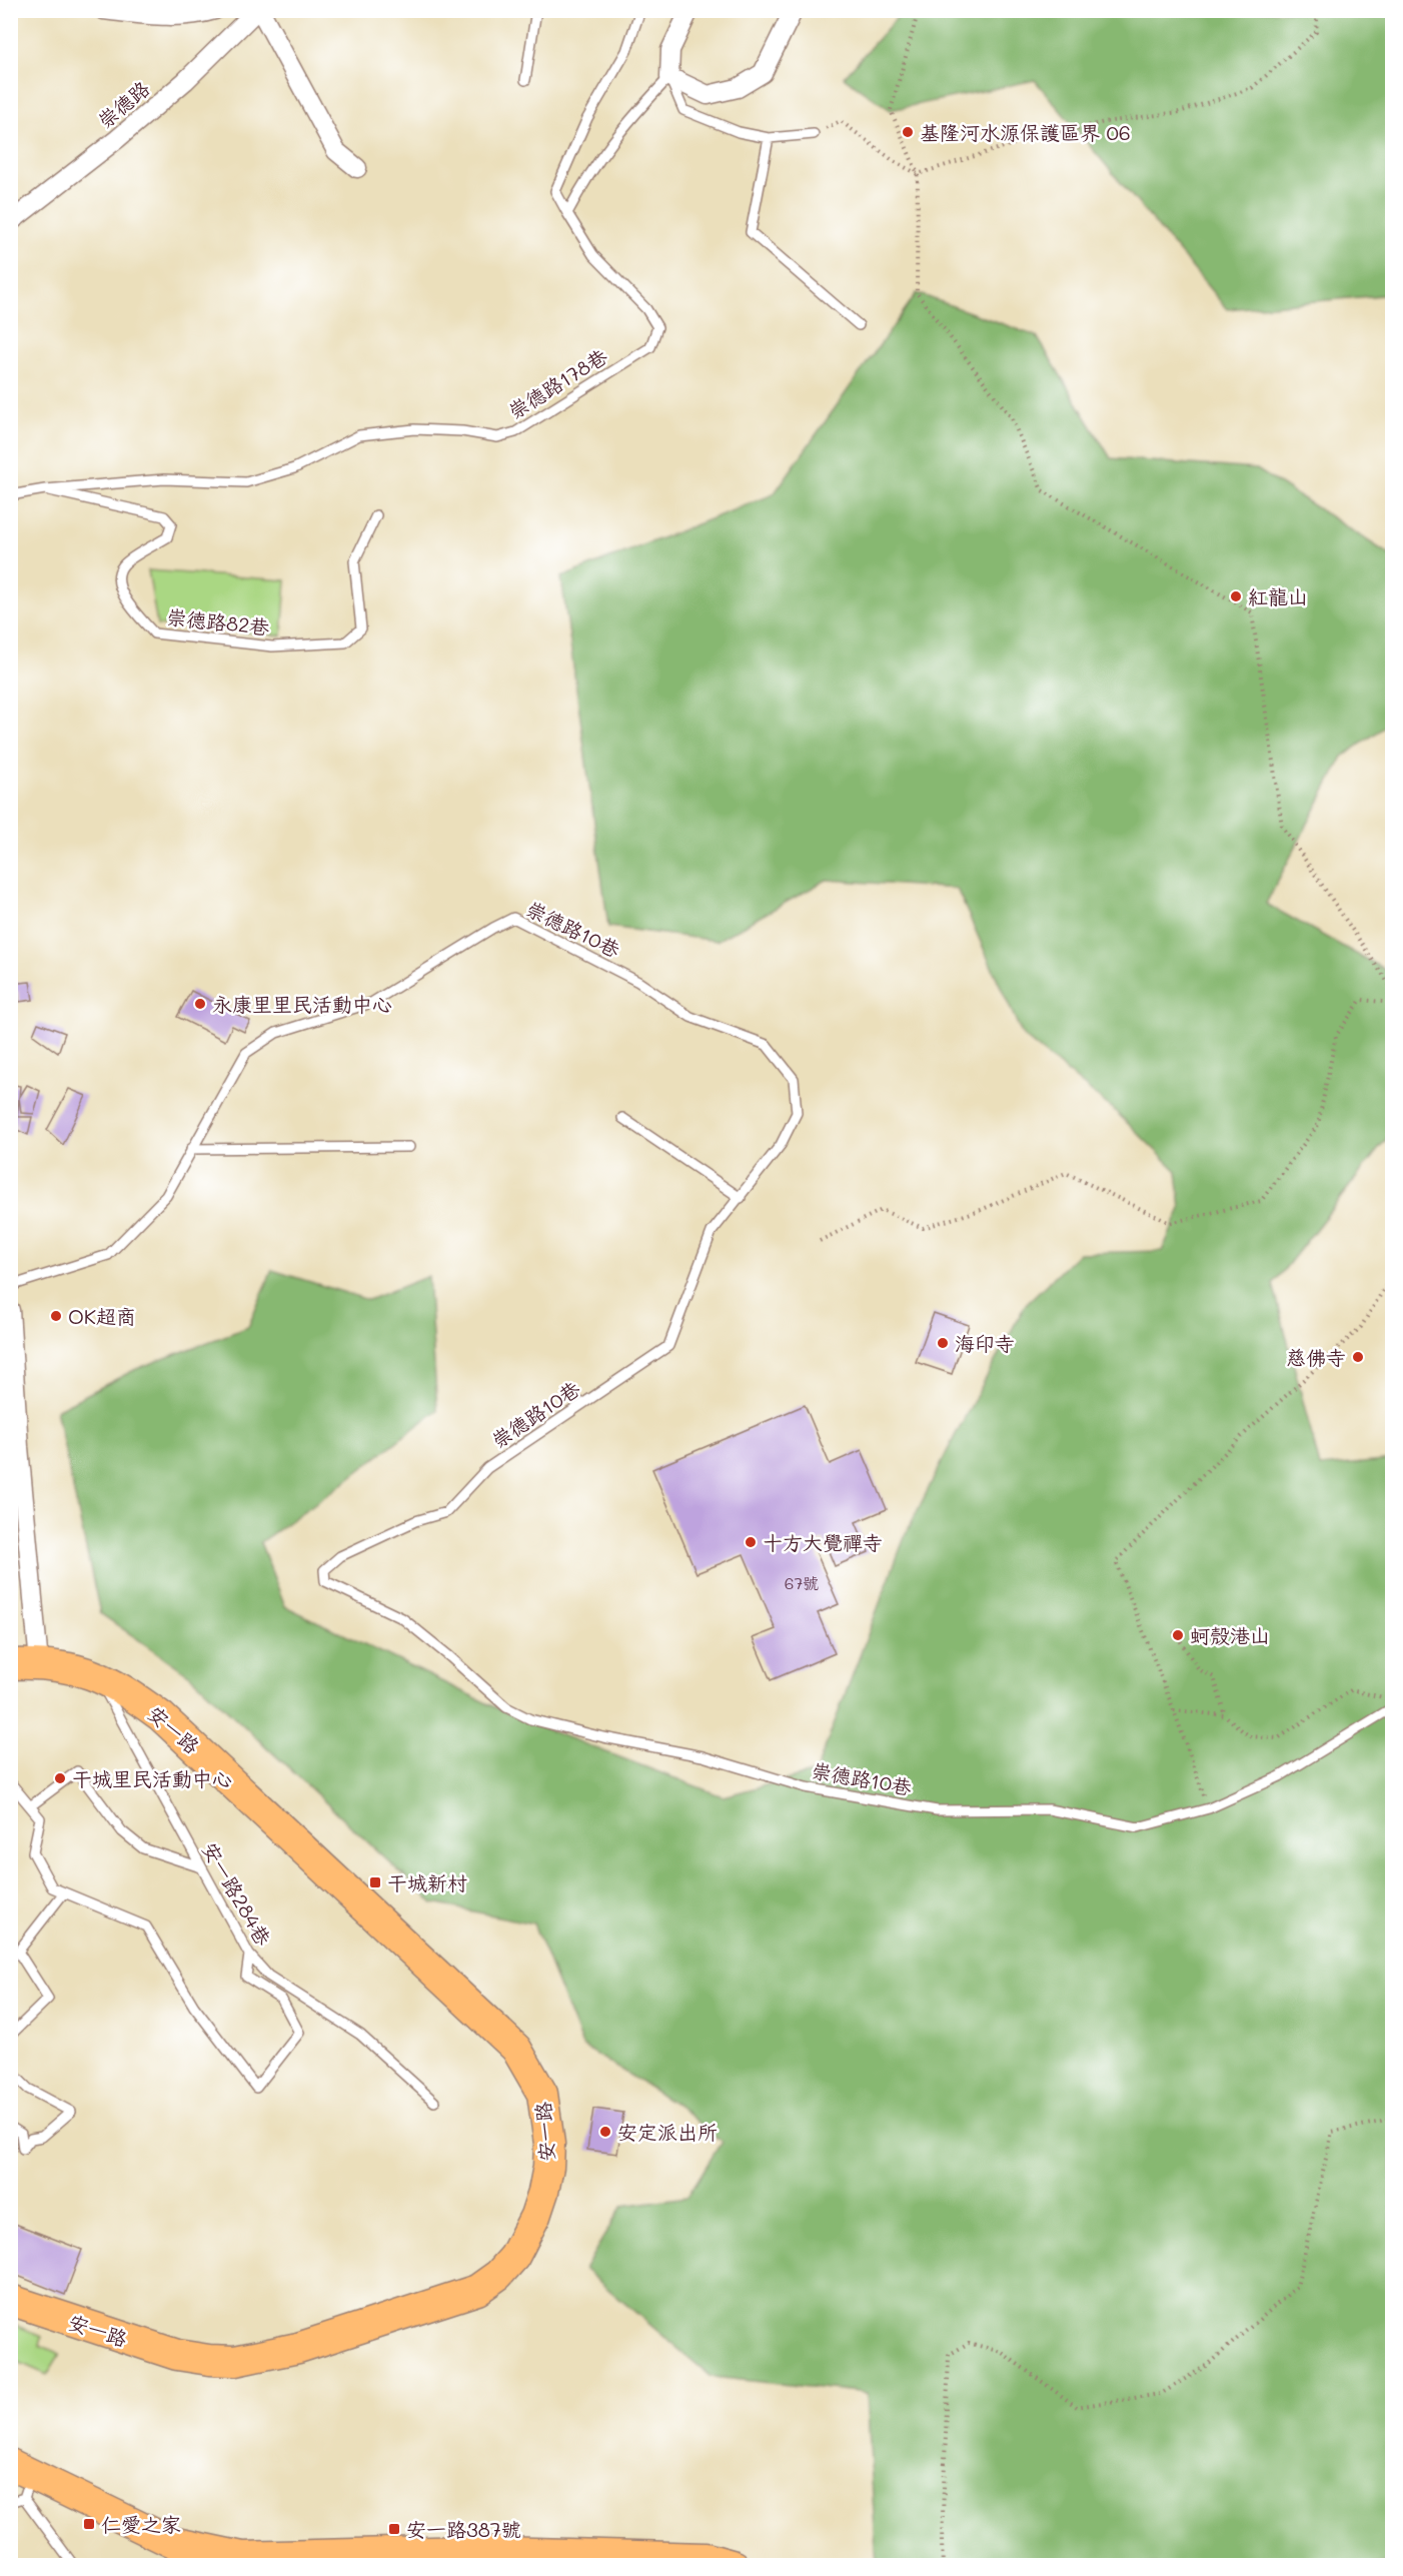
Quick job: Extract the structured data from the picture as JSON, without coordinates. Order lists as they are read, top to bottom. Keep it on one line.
{"streets":{"main road":["安一路"],"street":["崇德路"],"lane":["崇德路178巷","崇德路82巷","崇德路10巷","安一路284巷"]},"crossings":[["崇德路178巷","崇德路82巷"],["安一路","安一路284巷"]],"places":{"other":["基隆河水源保護區界 06","紅龍山","永康里里民活動中心","OK超商","海印寺","慈佛寺","十方大覺禪寺","蚵殼港山","干城里民活動中心","安定派出所"],"transit":["干城新村","仁愛之家","安一路387號"]},"house_numbers":["67號"]}
